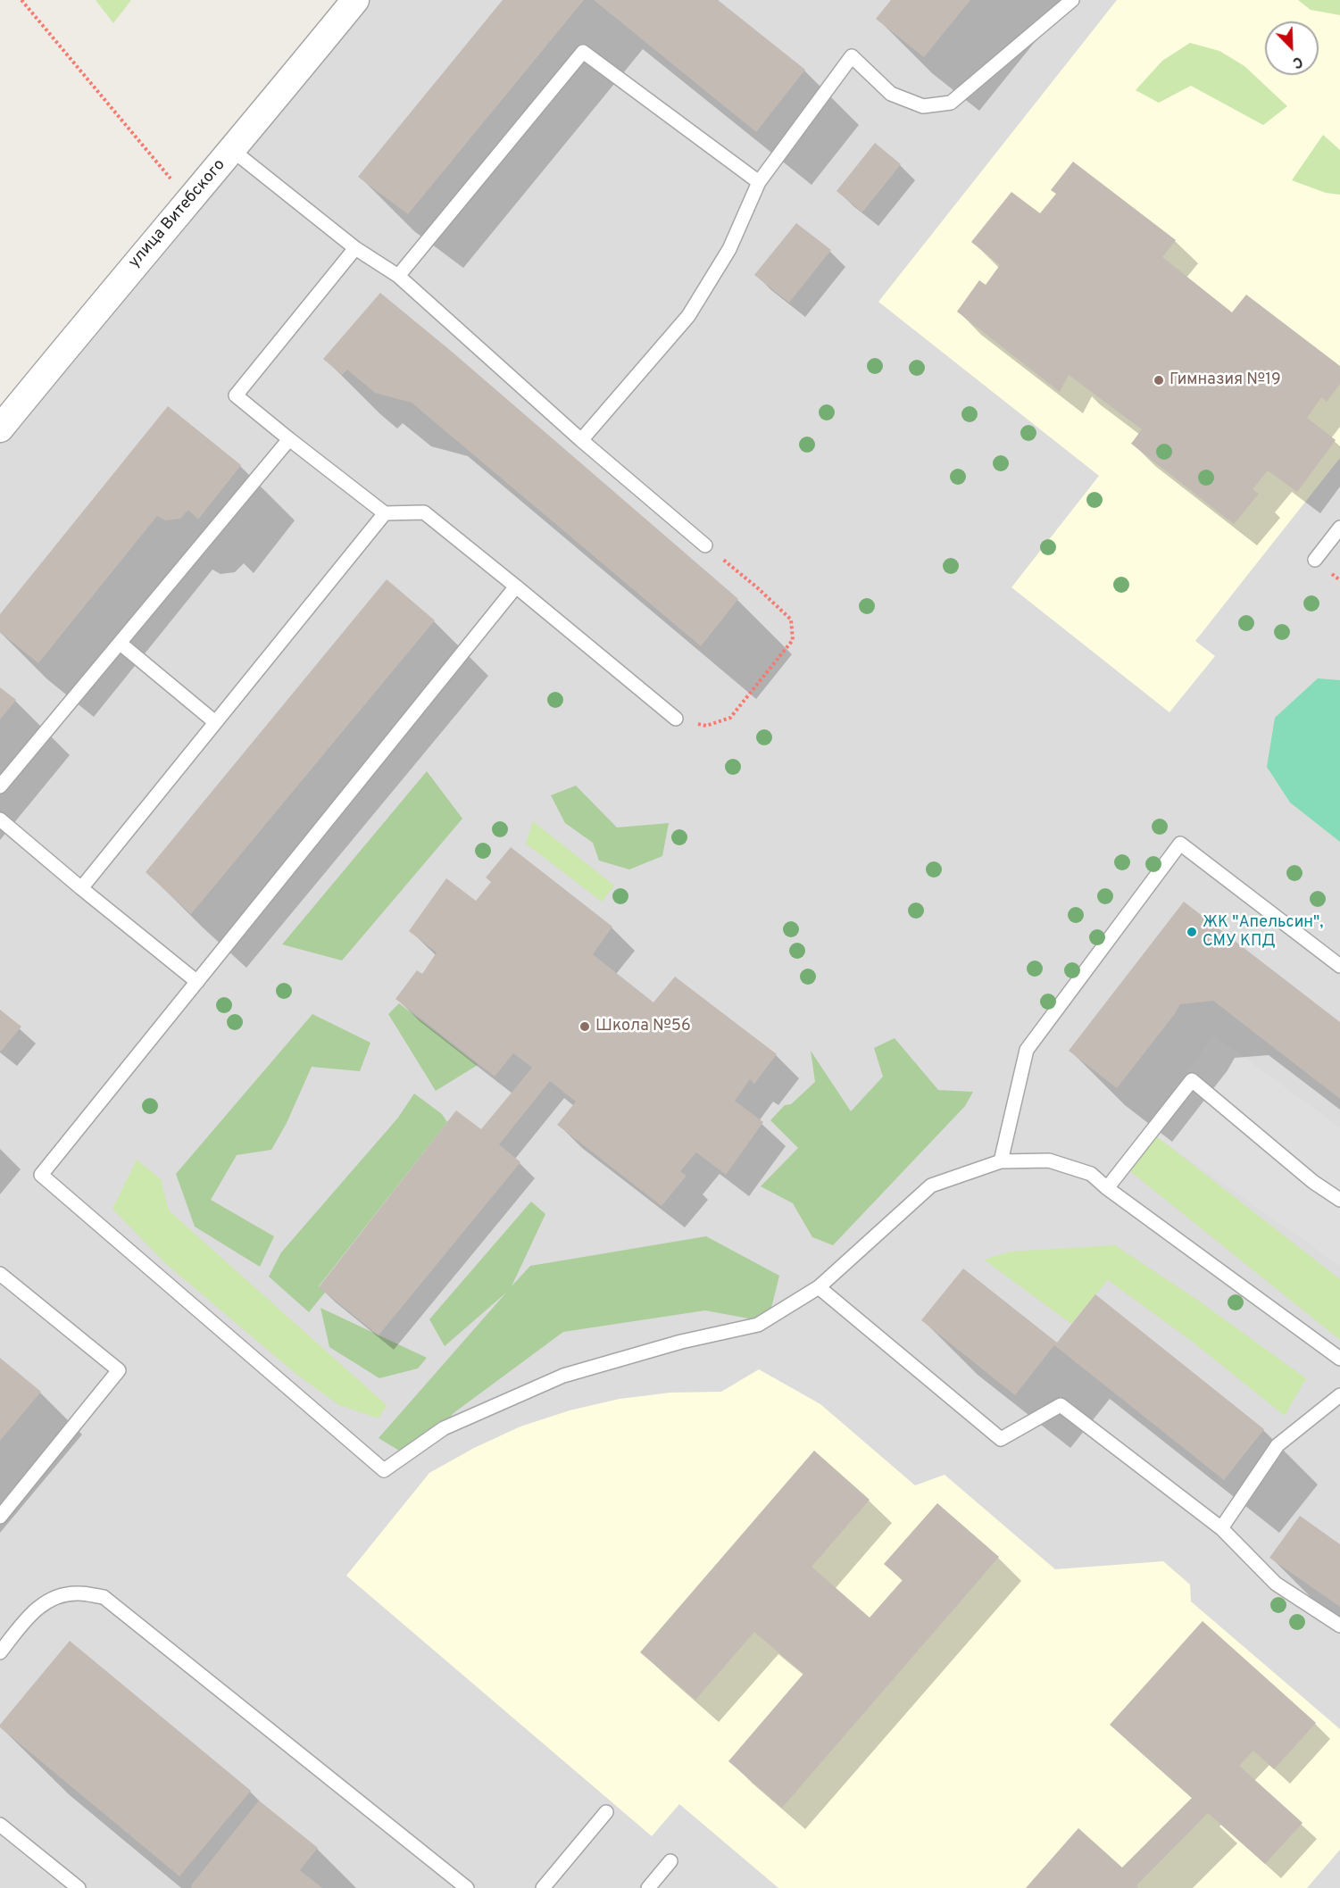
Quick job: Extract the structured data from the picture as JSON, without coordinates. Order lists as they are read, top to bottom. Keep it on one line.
{"streets":{"street":["улица Витебского"]},"places":["Гимназия №19","ЖК \"Апельсин\", СМУ КПД","Школа №56"],"north":"bottom right"}
